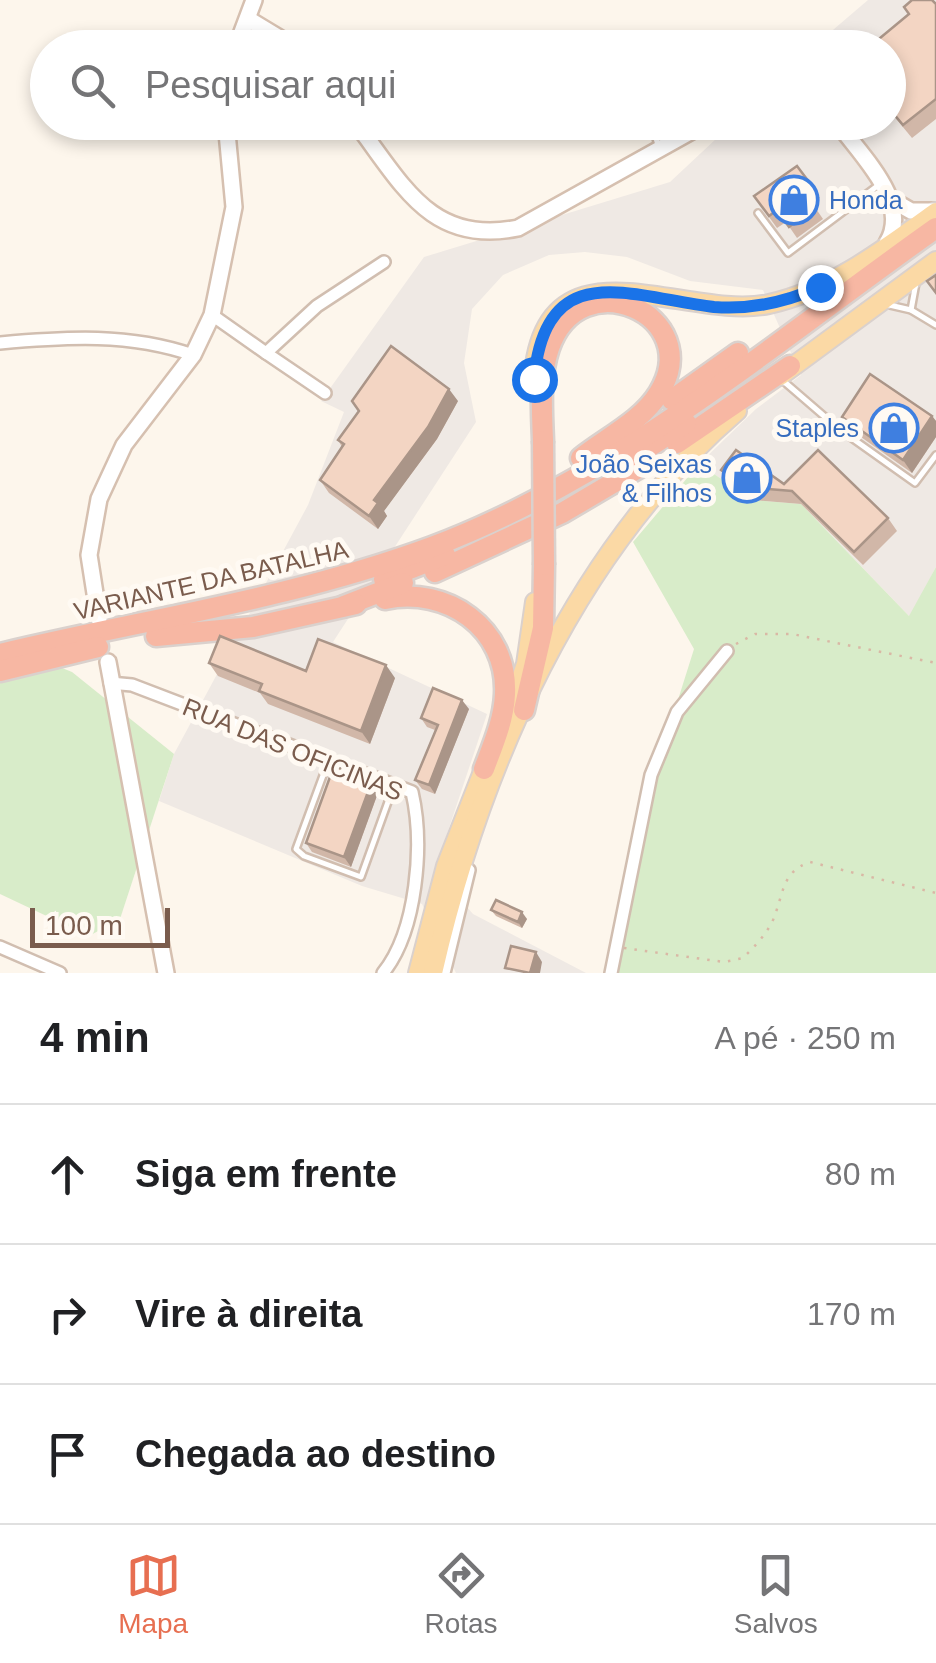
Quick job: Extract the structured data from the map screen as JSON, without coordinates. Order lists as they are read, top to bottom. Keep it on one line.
{"streets":{"highway":["VARIANTE DA BATALHA"],"street":["RUA DAS OFICINAS"]},"places":{"shop":["Honda","Staples","João Seixas & Filhos"]},"scale_bar":"100 m","page":{"search":"Pesquisar aqui","scale":"100 m","heading":["4 min","A pé · 250 m"],"list":[["Siga em frente","80 m"],["Vire à direita","170 m"],"Chegada ao destino"],"nav":["Mapa","Rotas","Salvos"]}}
